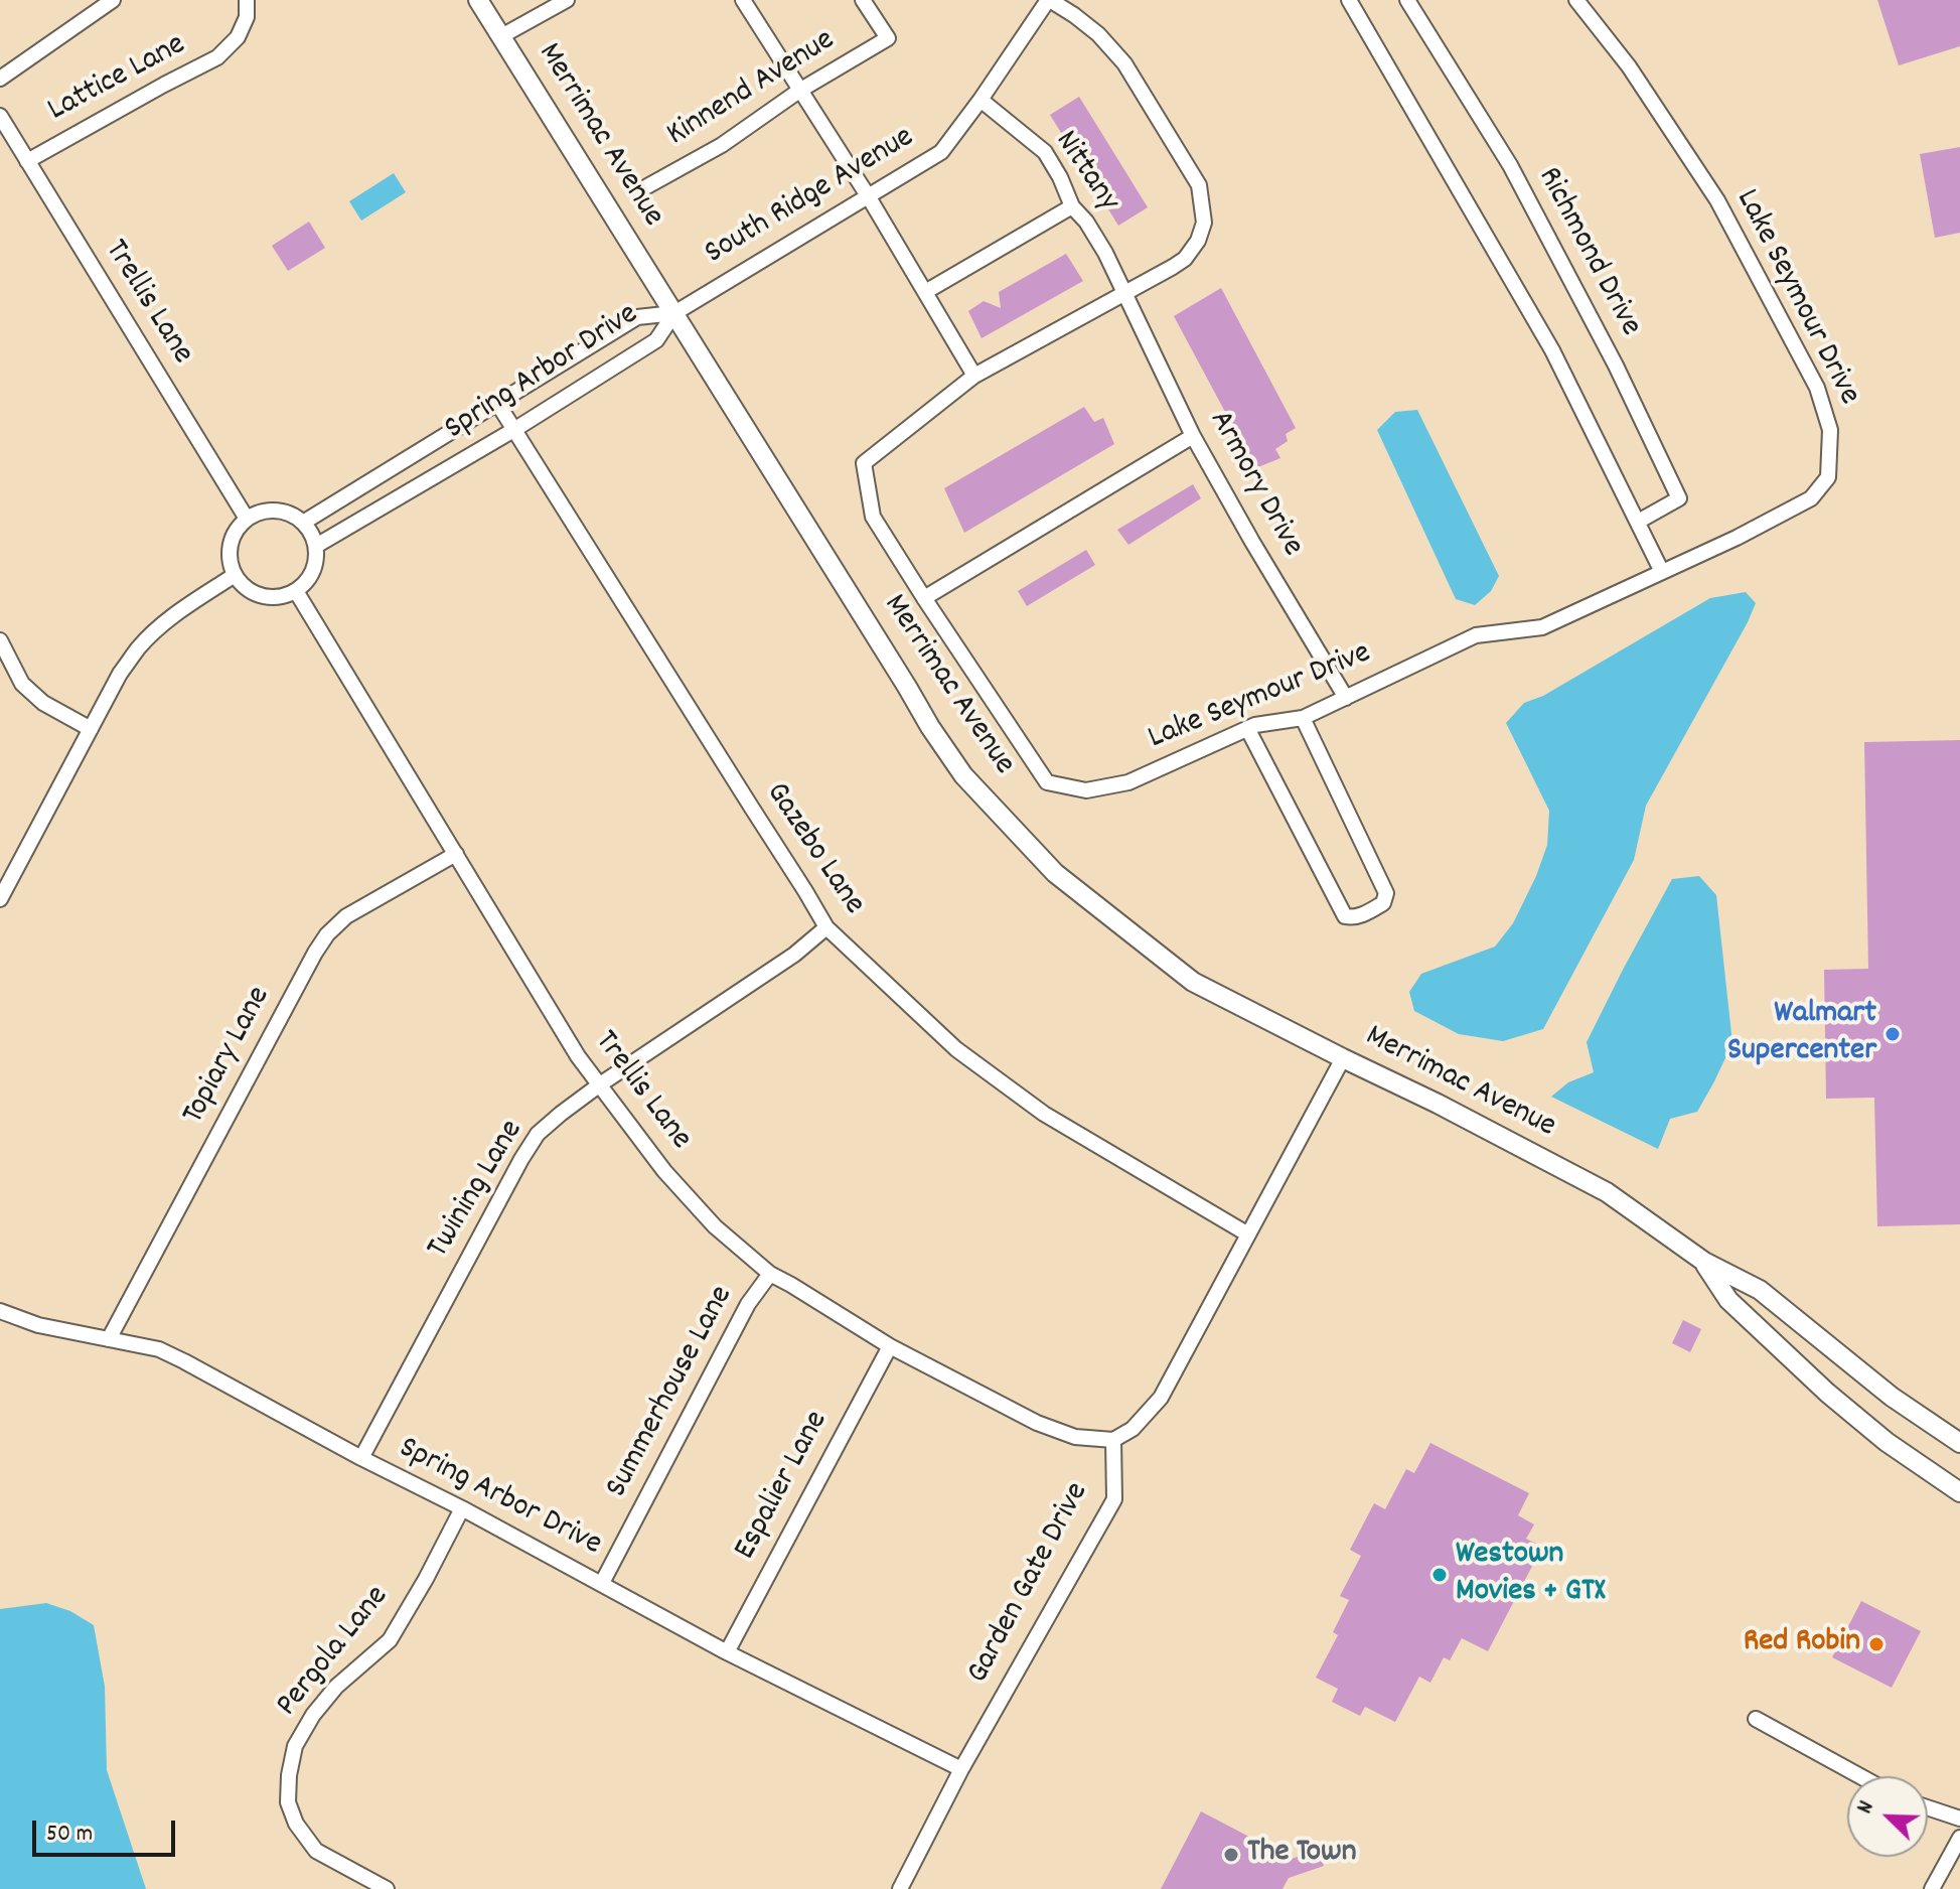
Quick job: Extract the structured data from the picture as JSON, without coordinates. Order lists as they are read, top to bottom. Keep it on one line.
{"streets":{"street":["Lattice Lane","Kinnend Avenue","Merrimac Avenue","Nittany","South Ridge Avenue","Richmond Drive","Lake Seymour Drive","Trellis Lane","Spring Arbor Drive","Armory Drive","Gazebo Lane","Topiary Lane","Twining Lane","Summerhouse Lane","Espalier Lane","Garden Gate Drive","Pergola Lane"]},"crossings":[["Lattice Lane","Trellis Lane"],["Merrimac Avenue","South Ridge Avenue"],["Merrimac Avenue","Spring Arbor Drive"],["Nittany","South Ridge Avenue"],["Nittany","Lake Seymour Drive"],["Nittany","Armory Drive"],["South Ridge Avenue","Lake Seymour Drive"],["South Ridge Avenue","Spring Arbor Drive"],["Lake Seymour Drive","Armory Drive"],["Trellis Lane","Spring Arbor Drive"],["Trellis Lane","Topiary Lane"],["Trellis Lane","Twining Lane"],["Trellis Lane","Summerhouse Lane"],["Trellis Lane","Espalier Lane"],["Trellis Lane","Garden Gate Drive"],["Spring Arbor Drive","Gazebo Lane"],["Spring Arbor Drive","Topiary Lane"],["Spring Arbor Drive","Twining Lane"],["Spring Arbor Drive","Summerhouse Lane"],["Spring Arbor Drive","Espalier Lane"],["Spring Arbor Drive","Garden Gate Drive"],["Spring Arbor Drive","Pergola Lane"],["Gazebo Lane","Twining Lane"]],"places":["Walmart Supercenter","Westown Movies + GTX","Red Robin","The Town"],"scale_bar":"50 m","north":"top left"}
